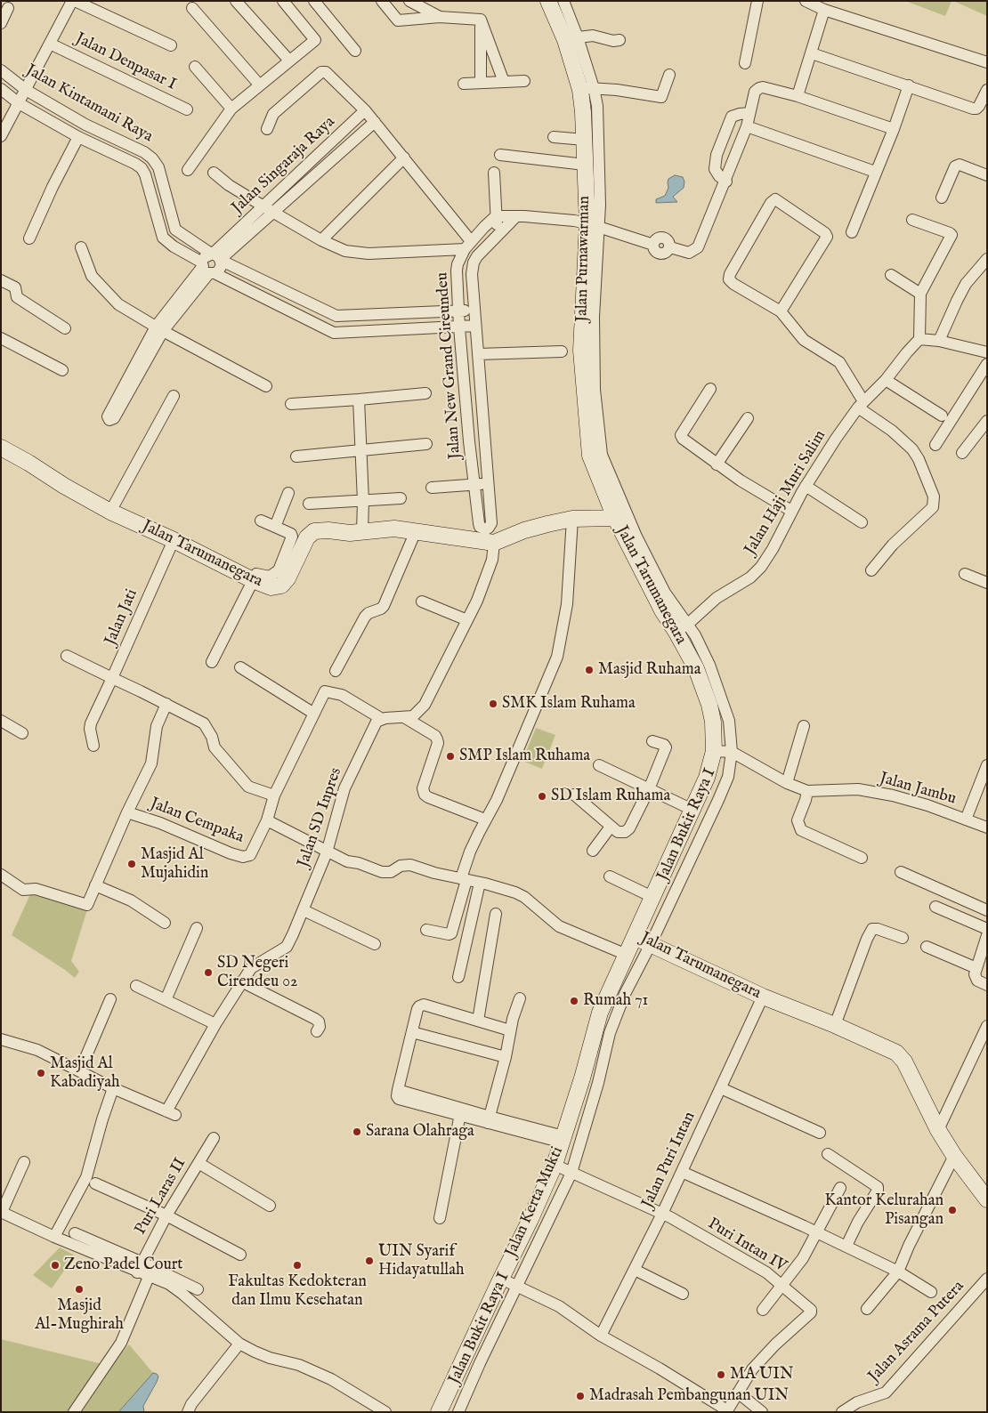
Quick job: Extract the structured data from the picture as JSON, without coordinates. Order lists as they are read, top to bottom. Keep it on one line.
{"streets":{"street":["Jalan Denpasar I","Jalan Kintamani Raya","Jalan Singaraja Raya","Jalan Purnawarman","Jalan New Grand Cireundeu","Jalan Haji Muri Salim","Jalan Tarumanegara","Jalan Jati","Jalan Jambu","Jalan SD Inpres","Jalan Cempaka","Jalan Bukit Raya I","Jalan Puri Intan","Puri Laras II","Jalan Kerta Mukti","Puri Intan IV","Jalan Asrama Putera"]},"crossings":[["Jalan Kintamani Raya","Jalan Singaraja Raya"],["Jalan Kintamani Raya","Jalan New Grand Cireundeu"],["Jalan Purnawarman","Jalan Tarumanegara"],["Jalan Purnawarman","Jalan Bukit Raya I"],["Jalan Haji Muri Salim","Jalan Tarumanegara"],["Jalan Haji Muri Salim","Jalan Bukit Raya I"],["Jalan Tarumanegara","Jalan Jati"],["Jalan Tarumanegara","Jalan Jambu"],["Jalan Tarumanegara","Jalan Bukit Raya I"],["Jalan Tarumanegara","Jalan Puri Intan"],["Jalan Tarumanegara","Jalan Kerta Mukti"],["Jalan Jambu","Jalan Bukit Raya I"],["Jalan SD Inpres","Jalan Cempaka"],["Jalan Bukit Raya I","Jalan Kerta Mukti"],["Jalan Bukit Raya I","Puri Intan IV"],["Jalan Puri Intan","Puri Intan IV"],["Jalan Kerta Mukti","Puri Intan IV"]],"places":["Masjid Ruhama","SMK Islam Ruhama","SMP Islam Ruhama","SD Islam Ruhama","Masjid Al Mujahidin","SD Negeri Cirendeu 02","Rumah 71","Masjid Al Kabadiyah","Sarana Olahraga","Kantor Kelurahan Pisangan","UIN Syarif Hidayatullah","Zeno Padel Court","Fakultas Kedokteran dan Ilmu Kesehatan","Masjid Al-Mughirah","MA UIN","Madrasah Pembangunan UIN"]}
